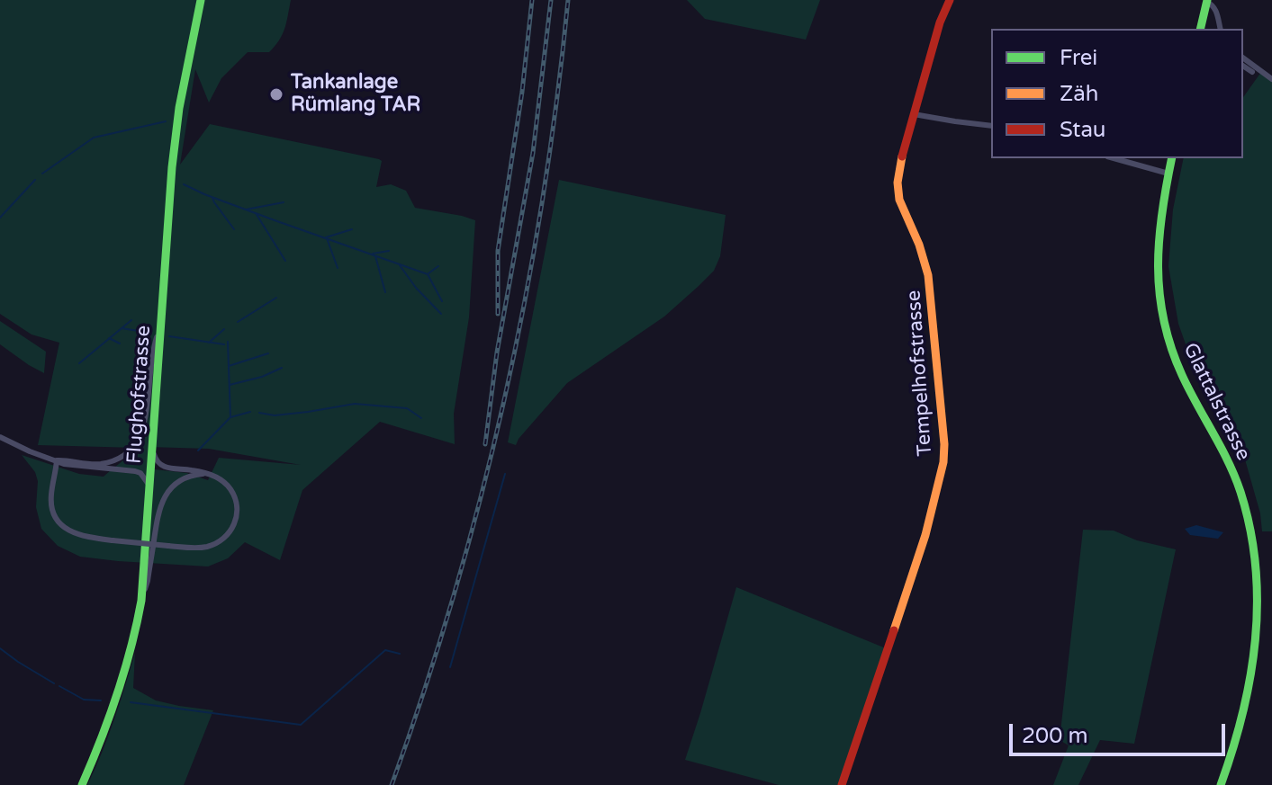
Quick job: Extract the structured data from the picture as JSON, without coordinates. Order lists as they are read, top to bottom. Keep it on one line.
{"streets":{"street":["Tempelhofstrasse","Flughofstrasse","Glattalstrasse"]},"places":["Tankanlage Rümlang TAR"],"legend":["Frei","Zäh","Stau"],"scale_bar":"200 m"}
